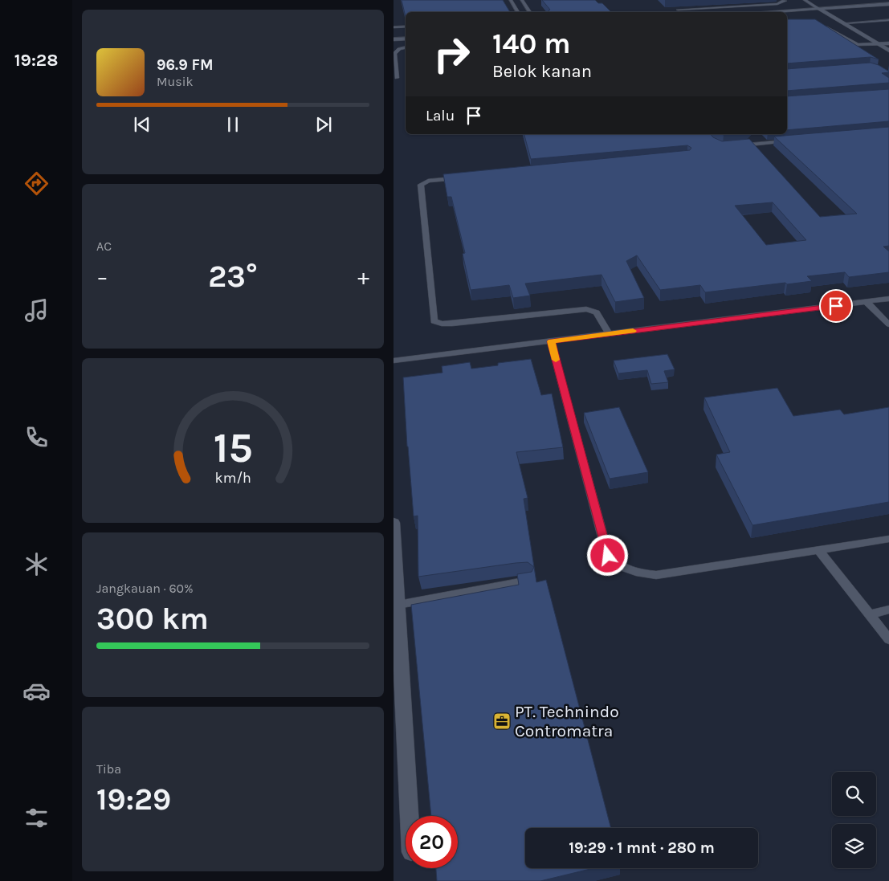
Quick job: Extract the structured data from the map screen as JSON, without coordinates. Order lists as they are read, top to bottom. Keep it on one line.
{"places":{"office":["PT. Technindo Contromatra"]},"page":{"tabs":"19:28","turn":["140 m","Belok kanan"],"song":["96.9 FM","Musik"],"then":"Lalu","tile":["AC",["Jangkauan · 60%","300 km"],["Tiba","19:29"]],"heat":["−","23°","+"],"limit":"20","trip":"19:29 · 1 mnt · 280 m","gauge":["15","km/h"]}}
